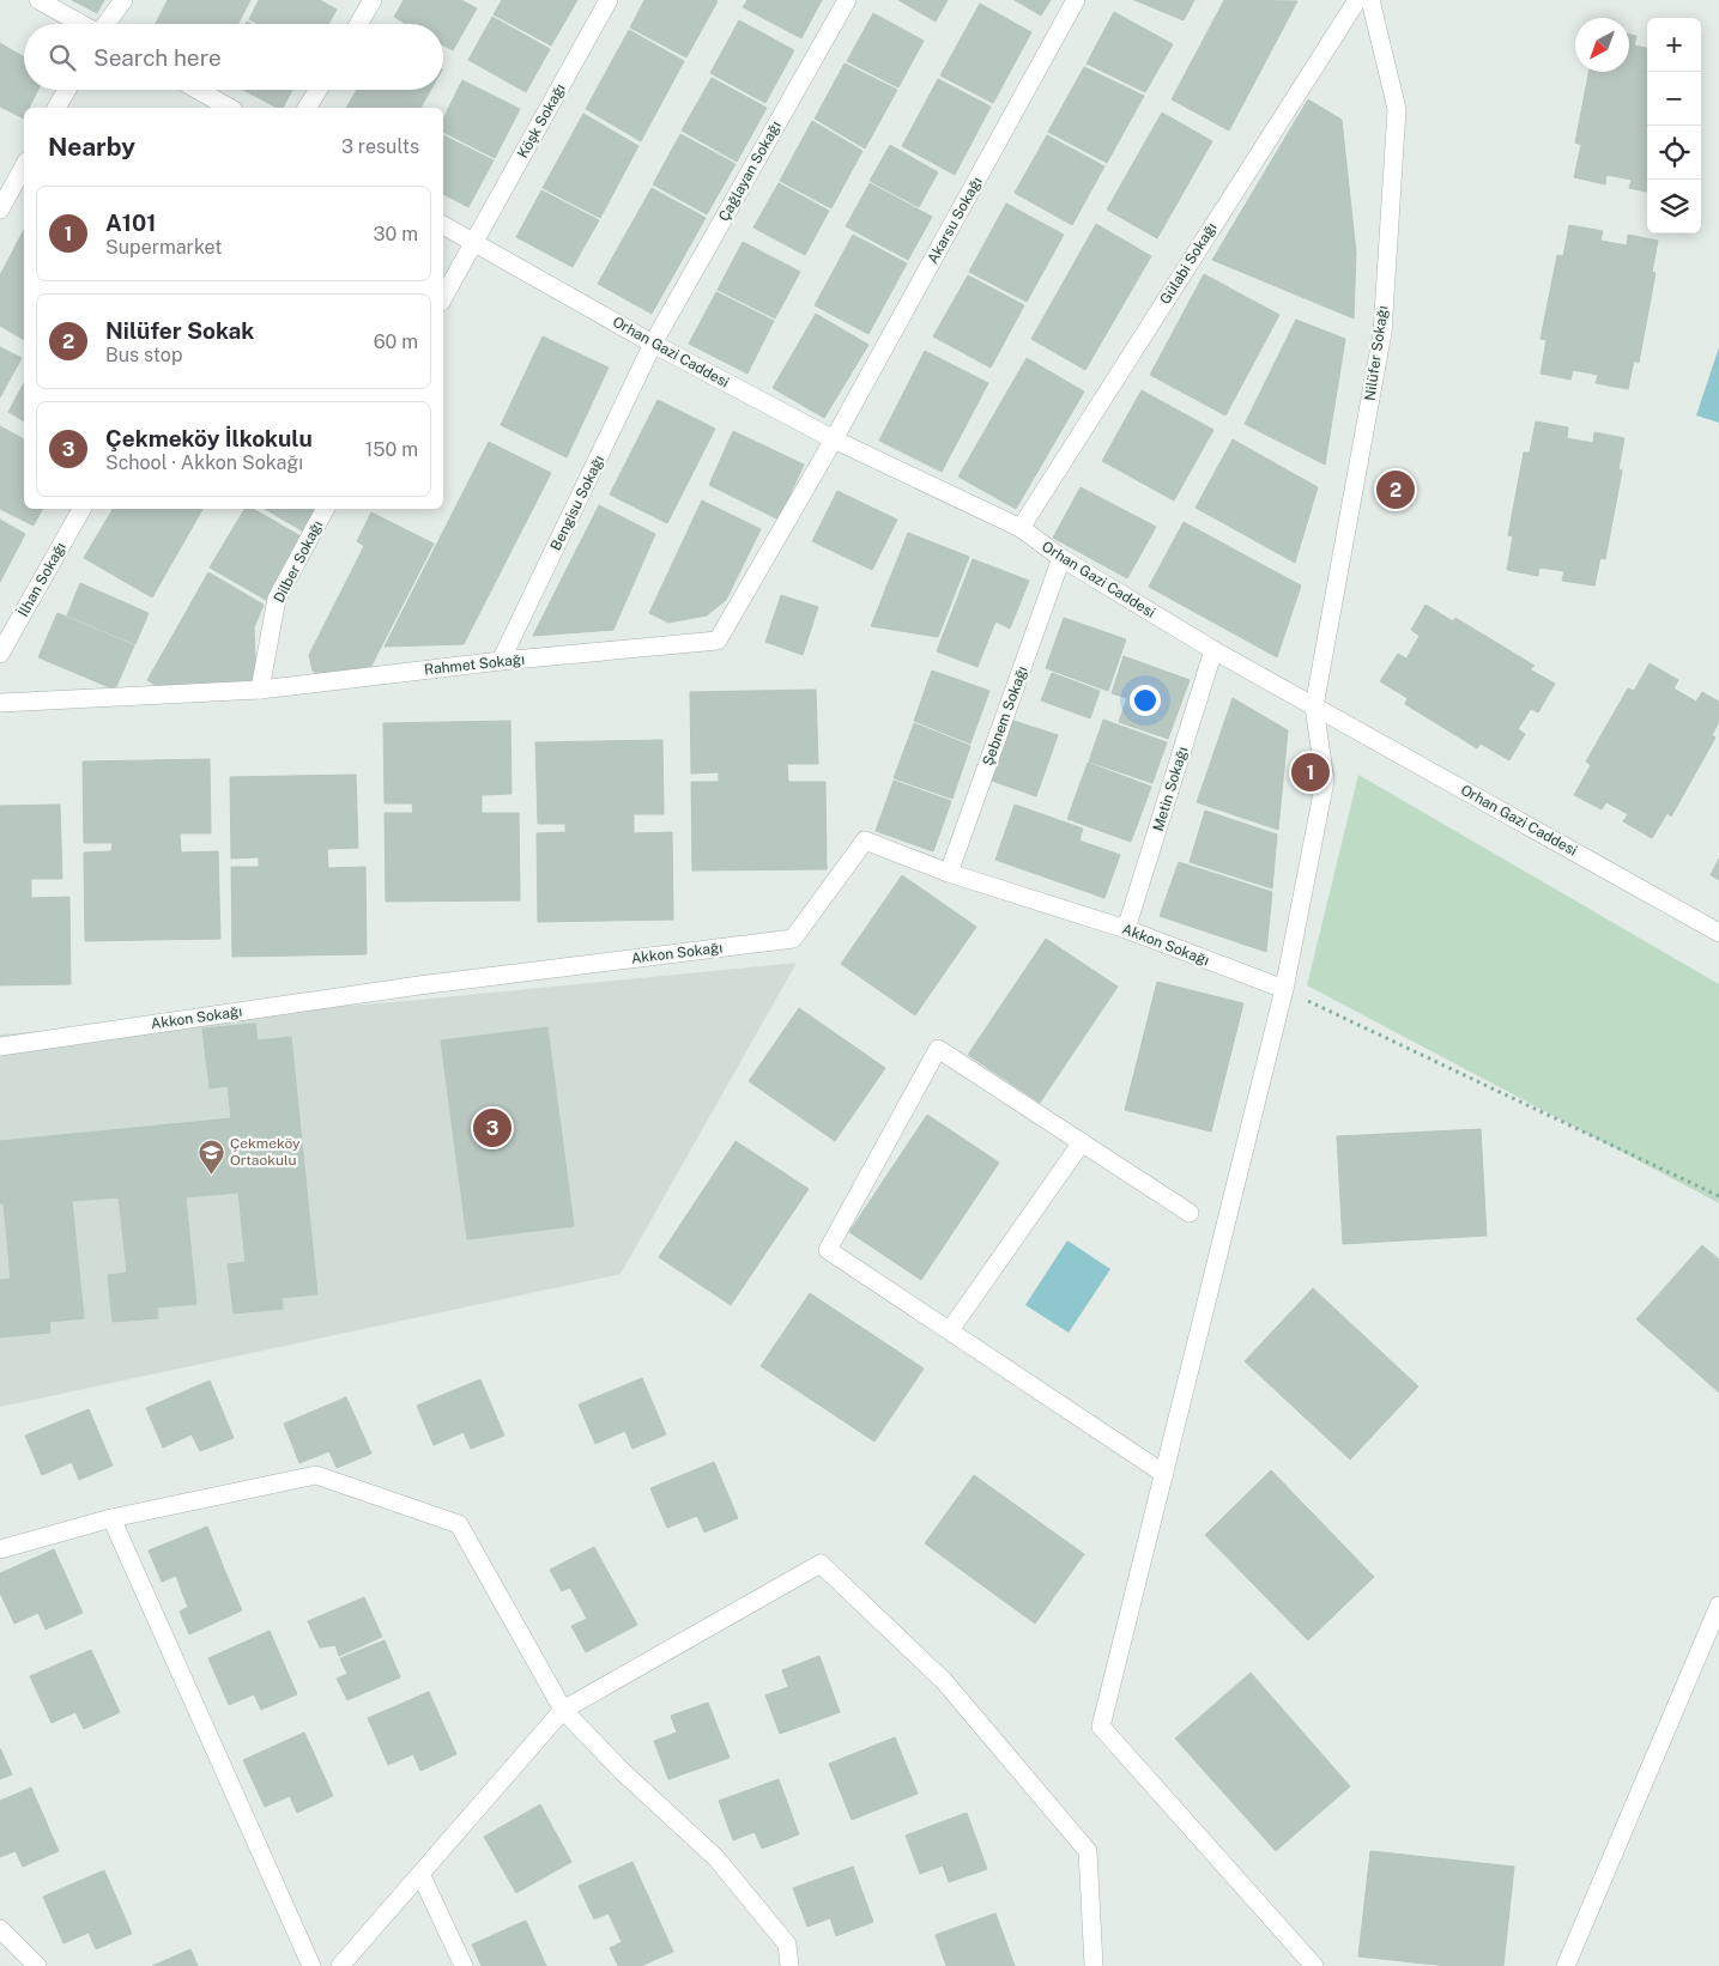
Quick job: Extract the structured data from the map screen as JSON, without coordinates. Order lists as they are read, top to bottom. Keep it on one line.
{"streets":{"street":["Köşk Sokağı","Çağlayan Sokağı","Akarsu Sokağı","Gülabi Sokağı","Orhan Gazi Caddesi","Nilüfer Sokağı","Bengisu Sokağı","Dilber Sokağı","İlhan Sokağı","Rahmet Sokağı","Şebnem Sokağı","Metin Sokağı","Akkon Sokağı"]},"crossings":[["Köşk Sokağı","Orhan Gazi Caddesi"],["Çağlayan Sokağı","Orhan Gazi Caddesi"],["Çağlayan Sokağı","Bengisu Sokağı"],["Akarsu Sokağı","Orhan Gazi Caddesi"],["Akarsu Sokağı","Rahmet Sokağı"],["Gülabi Sokağı","Orhan Gazi Caddesi"],["Orhan Gazi Caddesi","Nilüfer Sokağı"],["Orhan Gazi Caddesi","Bengisu Sokağı"],["Orhan Gazi Caddesi","Rahmet Sokağı"],["Orhan Gazi Caddesi","Şebnem Sokağı"],["Orhan Gazi Caddesi","Metin Sokağı"],["Nilüfer Sokağı","Akkon Sokağı"],["Bengisu Sokağı","Rahmet Sokağı"],["Dilber Sokağı","Rahmet Sokağı"],["Şebnem Sokağı","Akkon Sokağı"],["Metin Sokağı","Akkon Sokağı"]],"places":{"school or university":["Çekmeköy Ortaokulu"]},"north":"bottom left","page":{"map_buttons":["+","−"],"search":"Search here","heading":["Nearby","3 results"],"list":[{"mark":"1","name":"A101","note":"Supermarket","value":"30 m"},{"mark":"2","name":"Nilüfer Sokak","note":"Bus stop","value":"60 m"},{"mark":"3","name":"Çekmeköy İlkokulu","note":"School · Akkon Sokağı","value":"150 m"}],"pins":["2","1","3"]}}
